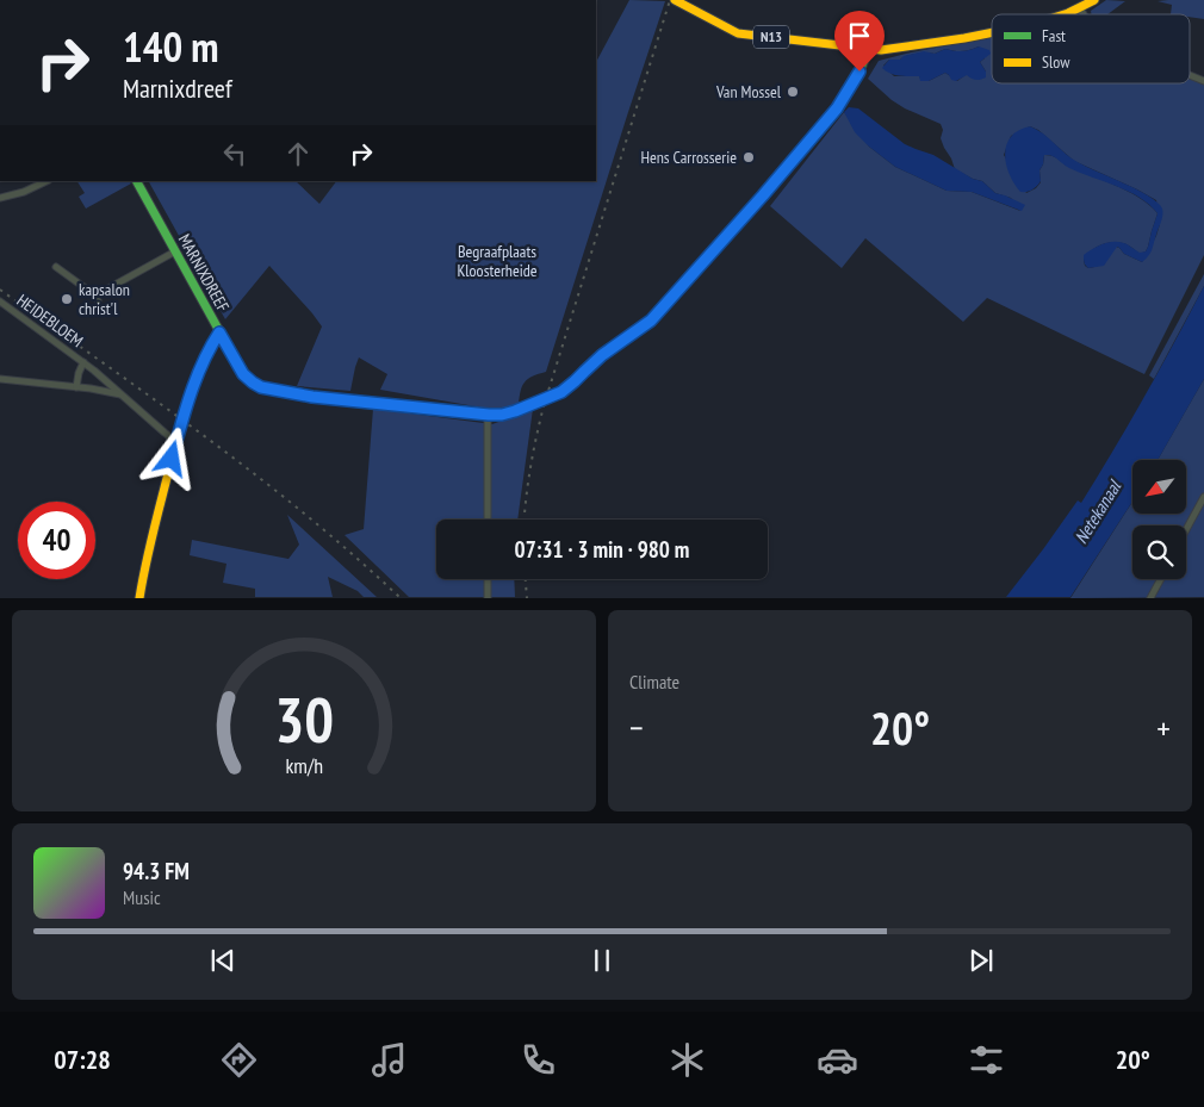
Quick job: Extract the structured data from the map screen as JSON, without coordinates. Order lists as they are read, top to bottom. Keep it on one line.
{"streets":{"street":["N13","MARNIXDREEF","HEIDEBLOEM"]},"crossings":[["N13","MARNIXDREEF"]],"water":["Netekanaal"],"parks":["Begraafplaats Kloosterheide"],"places":["Van Mossel","Hens Carrosserie","kapsalon christ'l"],"legend":["Fast","Slow"],"north":"bottom left","page":{"turn":["140 m","Marnixdreef"],"limit":"40","trip":"07:31 · 3 min · 980 m","tile":"Climate","heat":["−","20°","+"],"song":["94.3 FM","Music"],"tabs":["07:28","20°"],"gauge":["30","km/h"]}}
